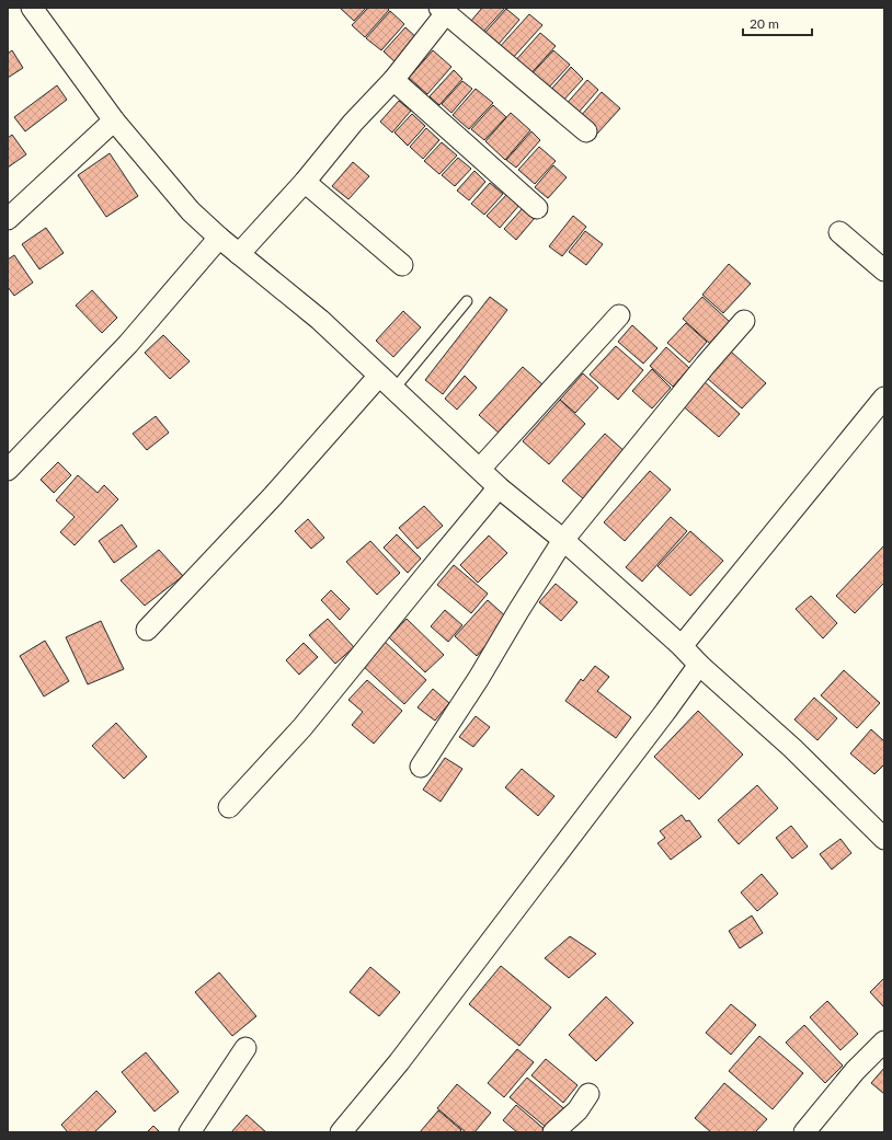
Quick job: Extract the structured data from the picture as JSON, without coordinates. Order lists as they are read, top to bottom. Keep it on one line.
{"scale_bar":"20 m"}
